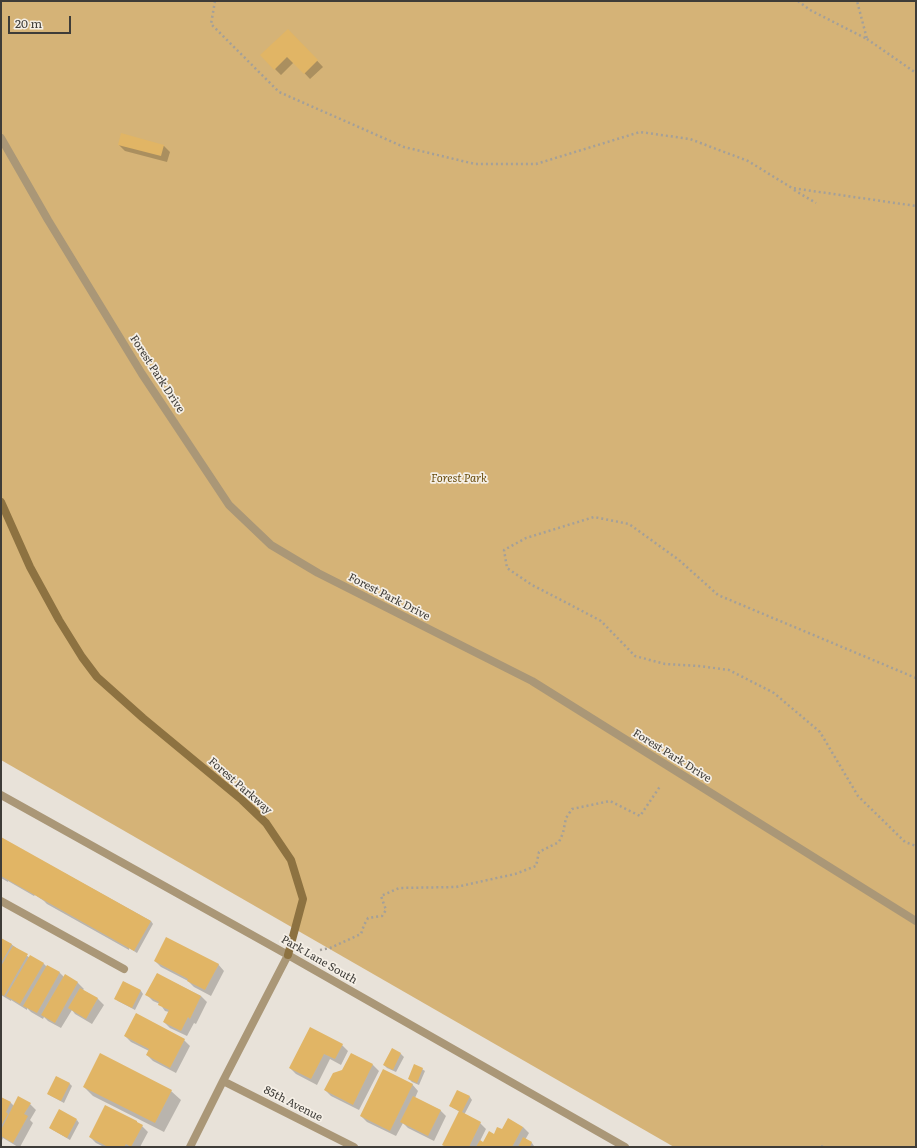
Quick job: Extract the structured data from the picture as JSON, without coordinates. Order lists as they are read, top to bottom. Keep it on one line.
{"streets":{"street":["Forest Park Drive","Forest Parkway","Park Lane South","85th Avenue"]},"crossings":[["Forest Parkway","Park Lane South"],["Forest Parkway","85th Avenue"]],"parks":["Forest Park"],"scale_bar":"20 m"}
